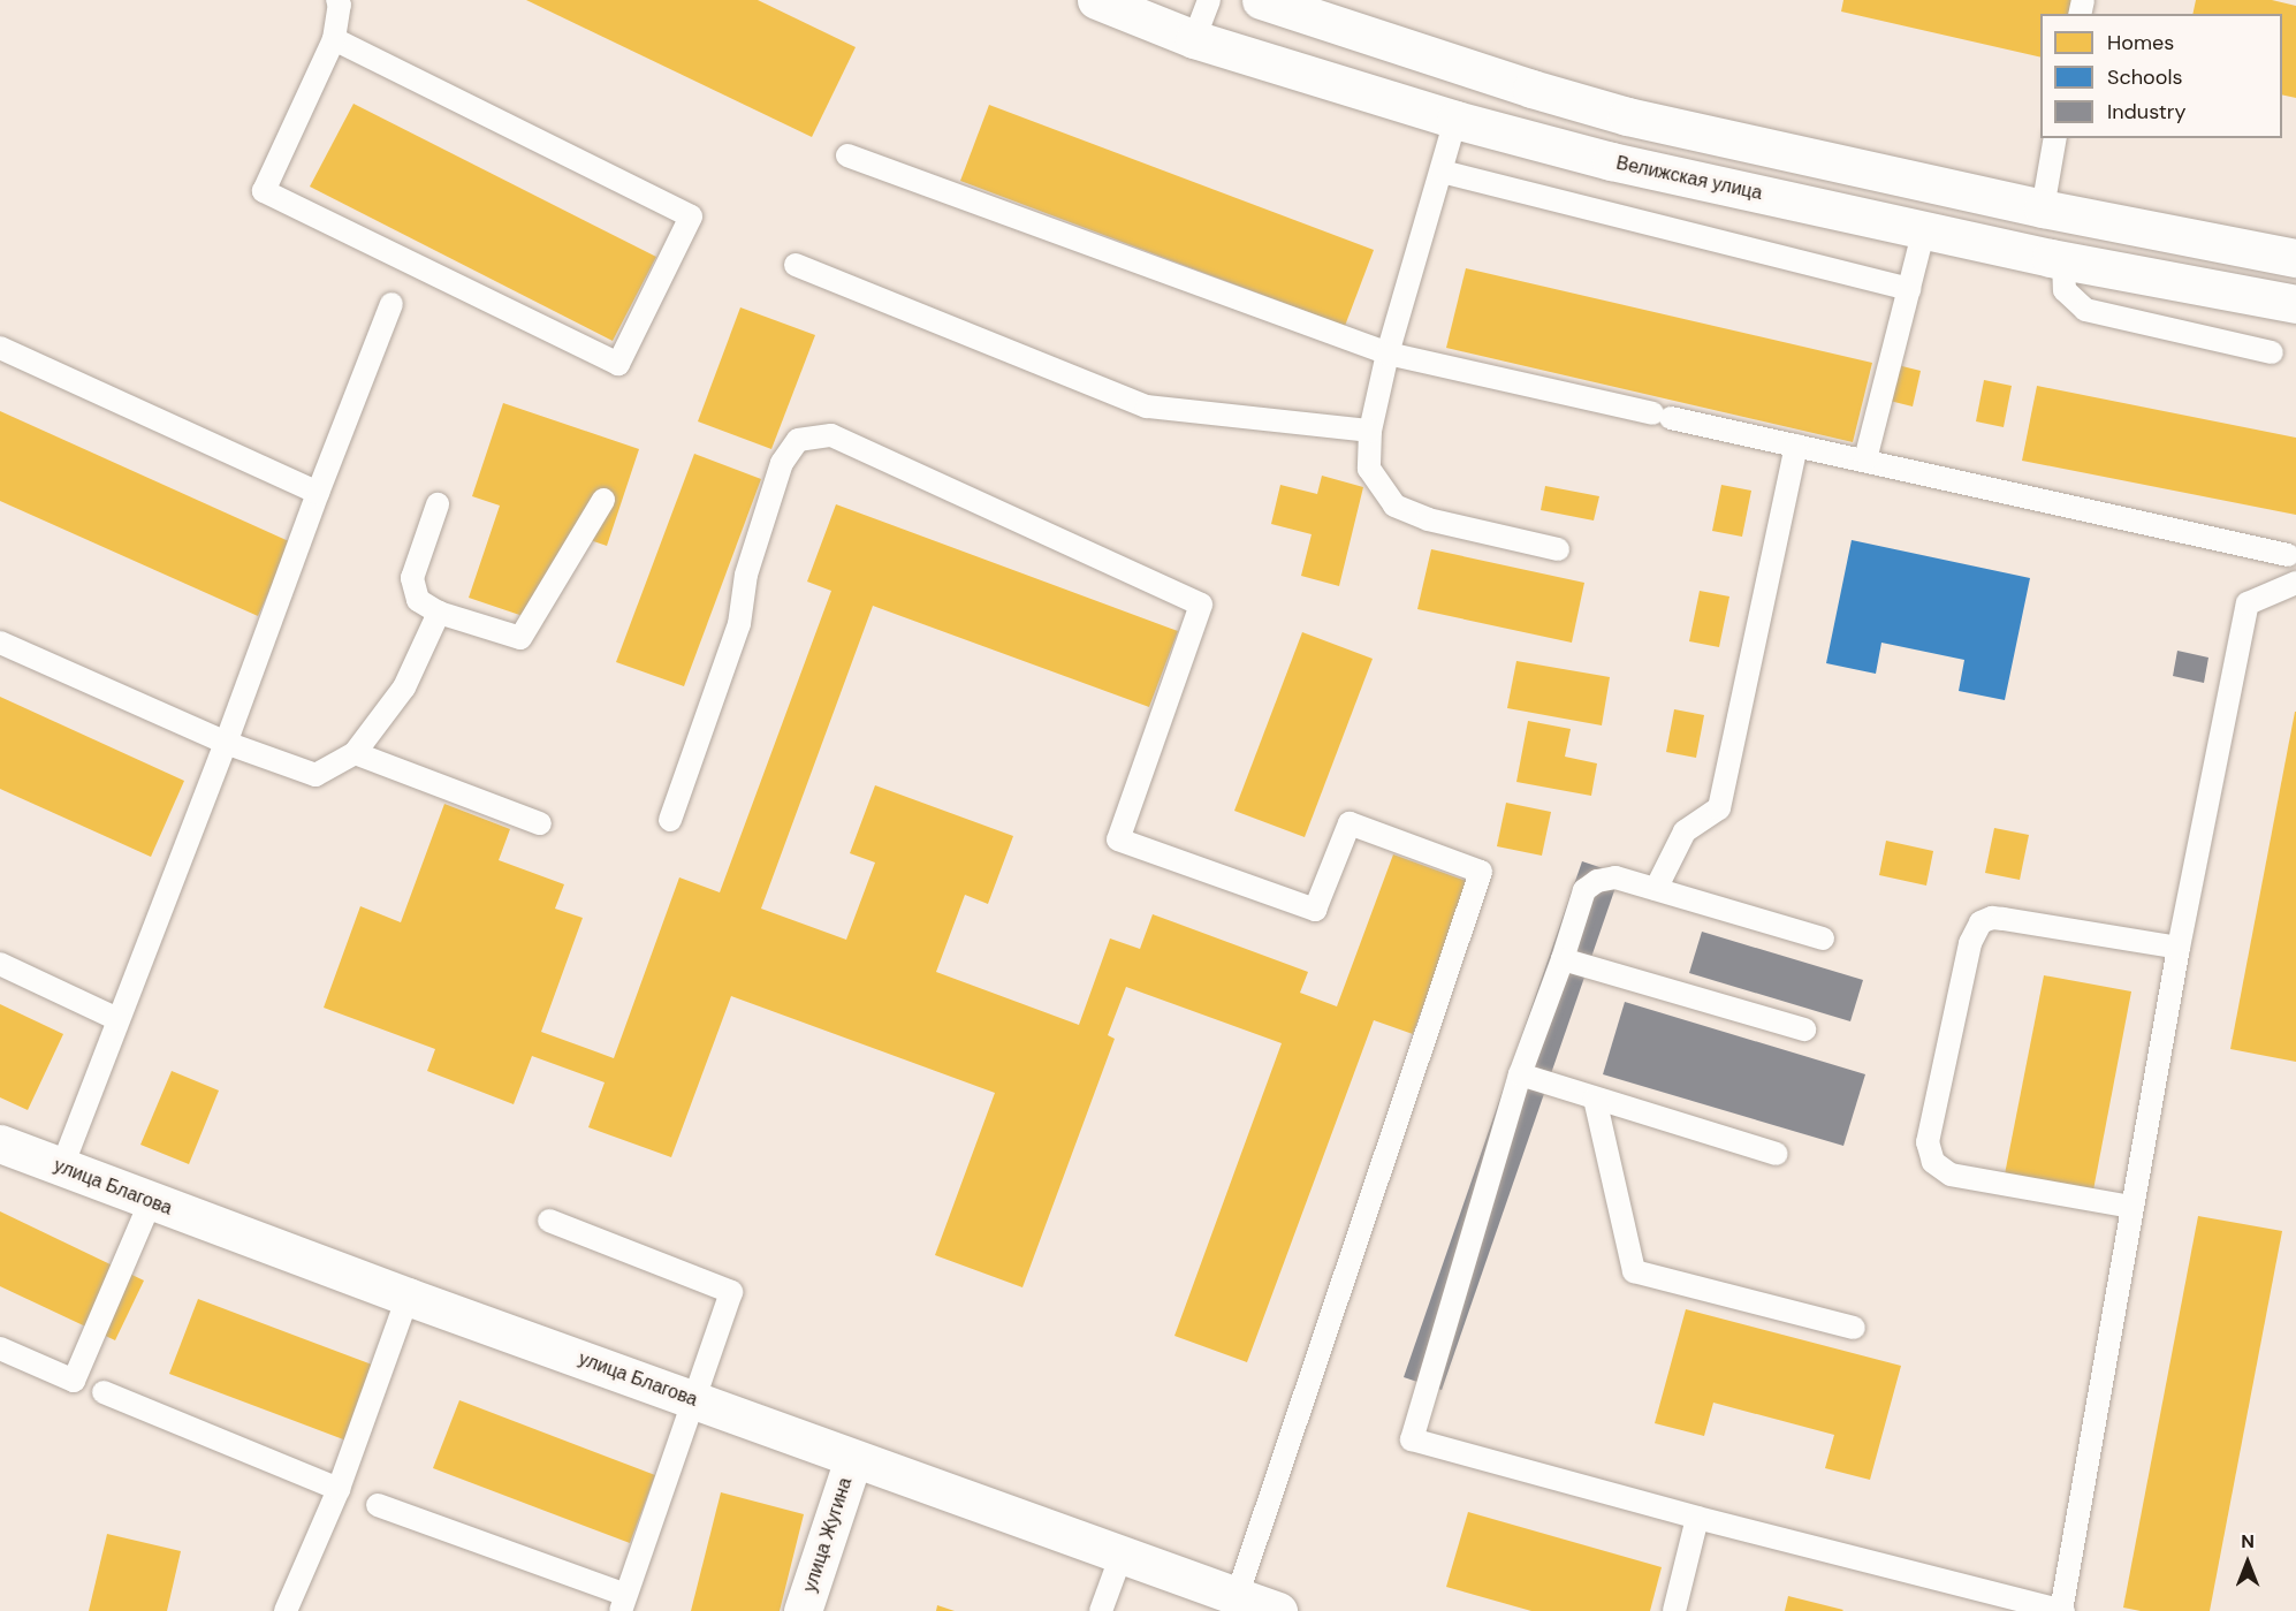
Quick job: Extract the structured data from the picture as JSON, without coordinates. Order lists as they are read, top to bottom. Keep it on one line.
{"streets":{"main road":["Велижская улица","улица Благова","улица Жугина"]},"crossings":[["улица Благова","улица Жугина"]],"legend":["Homes","Schools","Industry"],"north":"top"}
